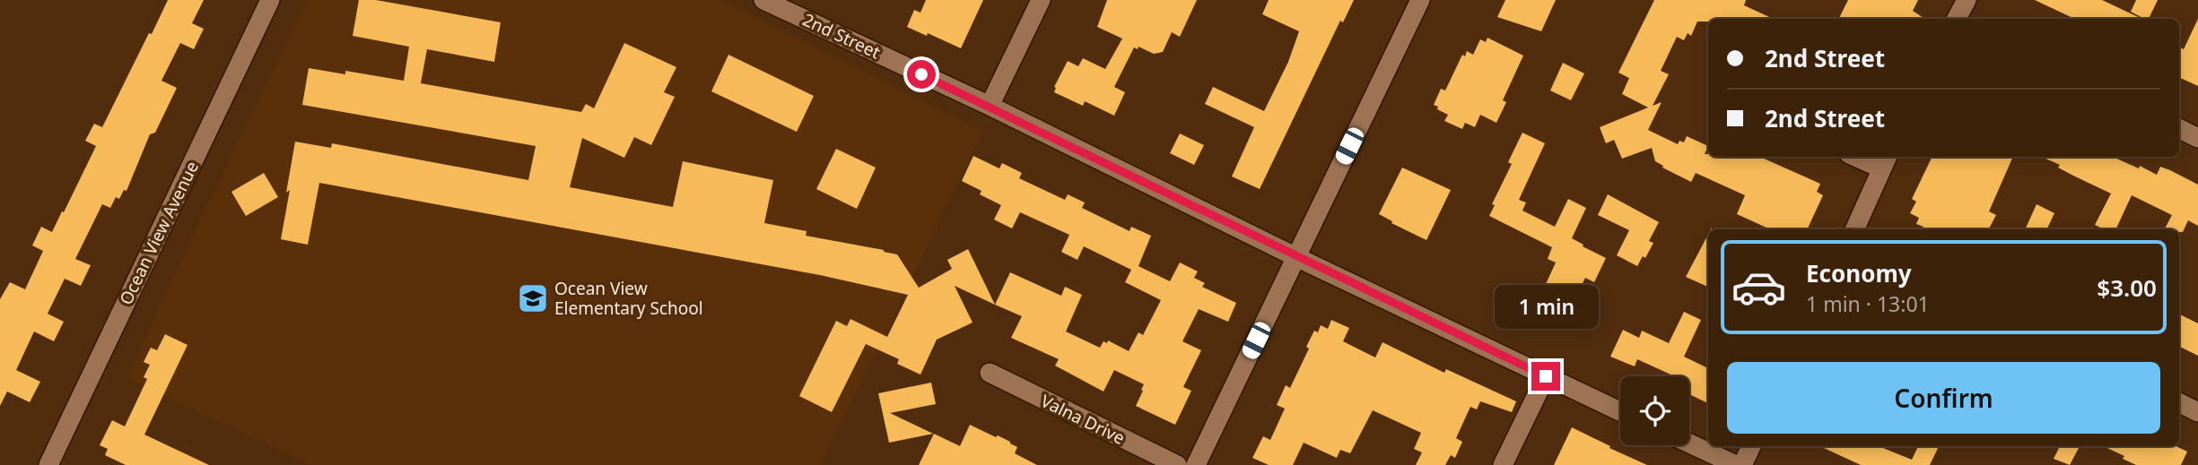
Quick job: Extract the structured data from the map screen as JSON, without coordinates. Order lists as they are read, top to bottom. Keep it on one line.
{"streets":{"street":["2nd Street","Ocean View Avenue","Valna Drive"]},"places":{"school or university":["Ocean View Elementary School"]},"page":{"banner":["2nd Street","2nd Street"],"list":[{"name":"Economy","note":"1 min · 13:01","value":"$3.00"}],"bubble":"1 min","buttons":"Confirm"}}
